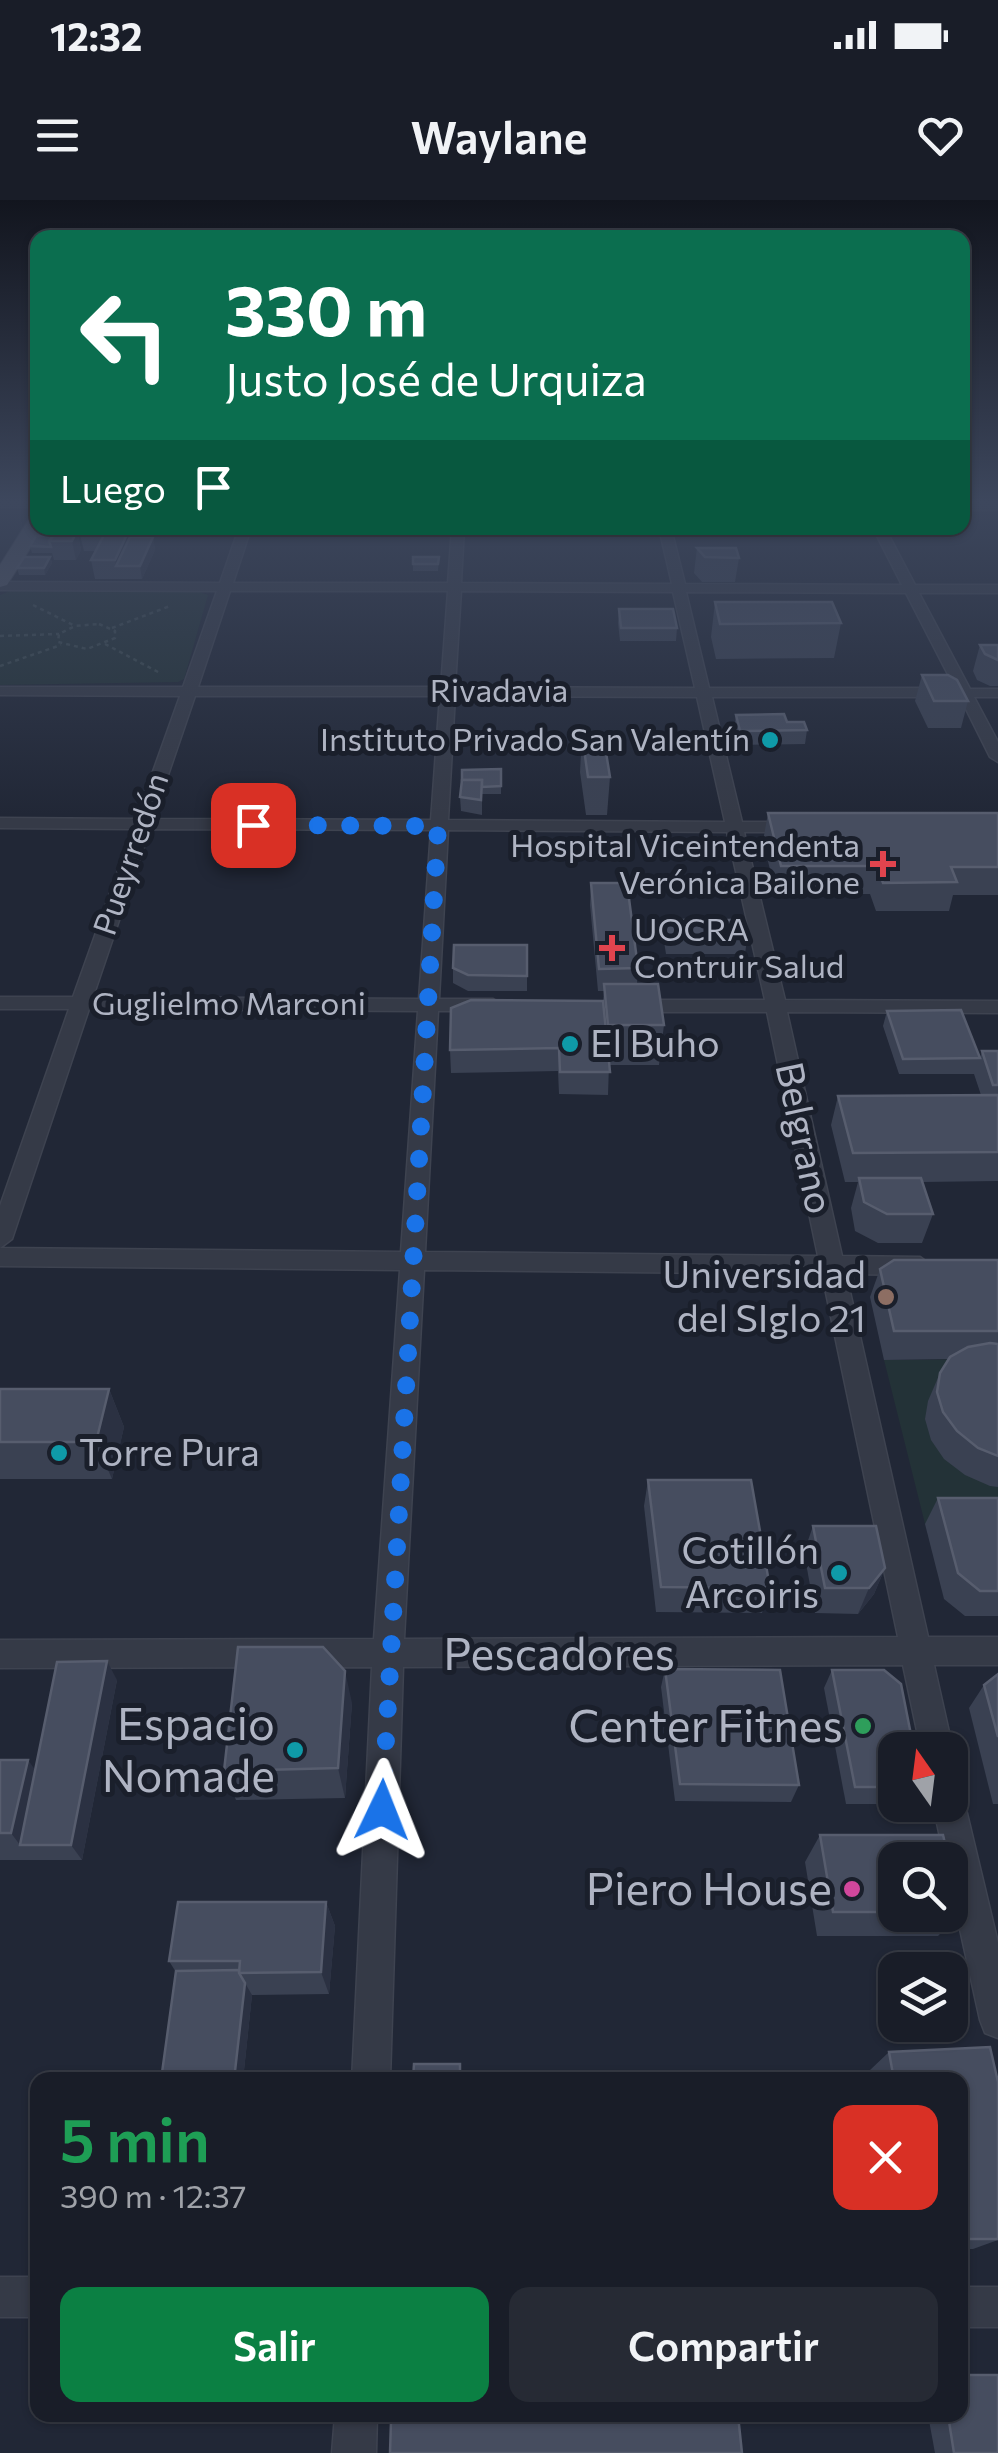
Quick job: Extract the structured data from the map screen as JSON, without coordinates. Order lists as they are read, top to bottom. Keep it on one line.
{"streets":{"street":["Rivadavia","Pueyrredón","Guglielmo Marconi","Belgrano","Pescadores"]},"crossings":[["Rivadavia","Pueyrredón"],["Rivadavia","Belgrano"],["Pueyrredón","Guglielmo Marconi"],["Belgrano","Pescadores"]],"places":{"other":["Instituto Privado San Valentín","El Buho","Universidad del SIglo 21","Torre Pura","Cotillón Arcoiris","Center Fitnes","Espacio Nomade","Piero House"],"health":["Hospital Viceintendenta Verónica Bailone","UOCRA Contruir Salud"]},"north":"top","page":{"status":"12:32","header":"Waylane","turn":["330 m","Justo José de Urquiza"],"then":"Luego","heading":["5 min","390 m · 12:37"],"buttons":["Salir","Compartir"]}}
